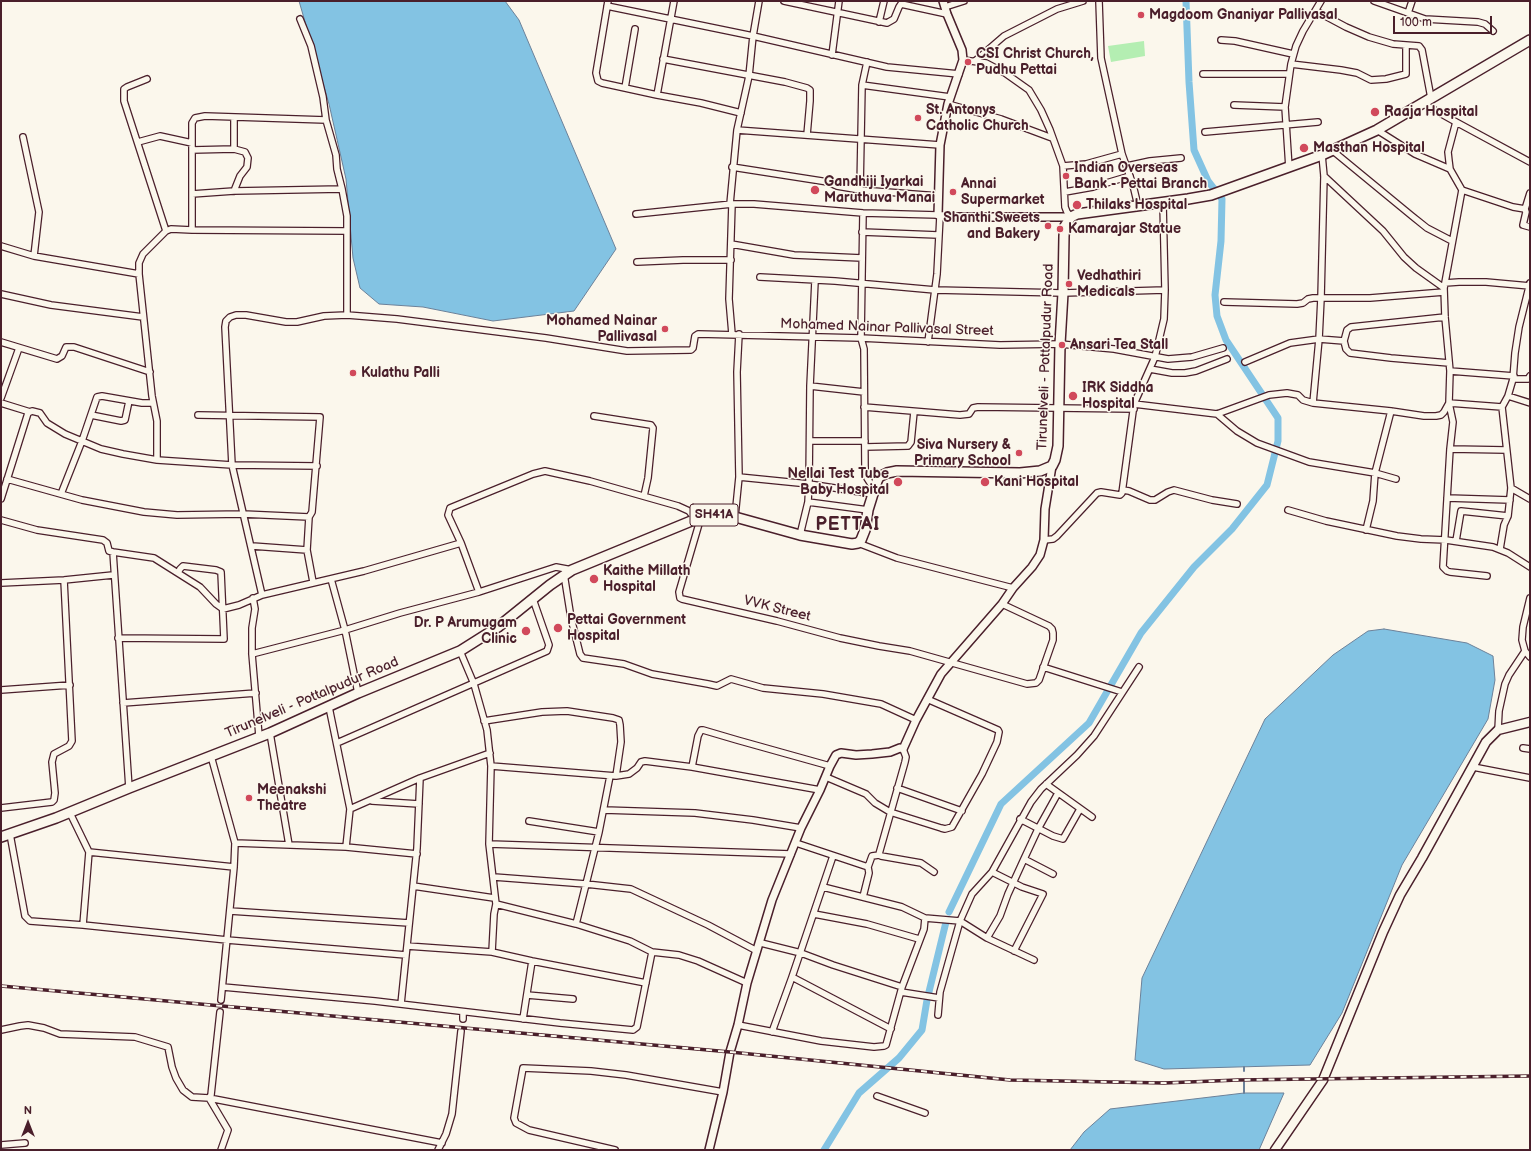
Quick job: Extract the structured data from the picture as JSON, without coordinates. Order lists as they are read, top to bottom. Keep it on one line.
{"streets":{"main road":["Tirunelveli - Pottalpudur Road","SH41A"],"street":["Mohamed Nainar Pallivasal Street","VVK Street"]},"crossings":[["Mohamed Nainar Pallivasal Street","Tirunelveli - Pottalpudur Road"],["Tirunelveli - Pottalpudur Road","VVK Street"]],"districts":["PETTAI"],"places":["Magdoom Gnaniyar Pallivasal","CSI Christ Church, Pudhu Pettai","Raaja Hospital","St. Antonys Catholic Church","Masthan Hospital","Indian Overseas Bank - Pettai Branch","Gandhiji Iyarkai Maruthuva Manai","Annai Supermarket","Thilaks Hospital","Shanthi Sweets and Bakery","Kamarajar Statue","Vedhathiri Medicals","Mohamed Nainar Pallivasal","Ansari Tea Stall","Kulathu Palli","IRK Siddha Hospital","Siva Nursery & Primary School","Nellai Test Tube Baby Hospital","Kani Hospital","Kaithe Millath Hospital","Pettai Government Hospital","Dr. P Arumugam Clinic","Meenakshi Theatre"],"scale_bar":"100 m","north":"top"}
